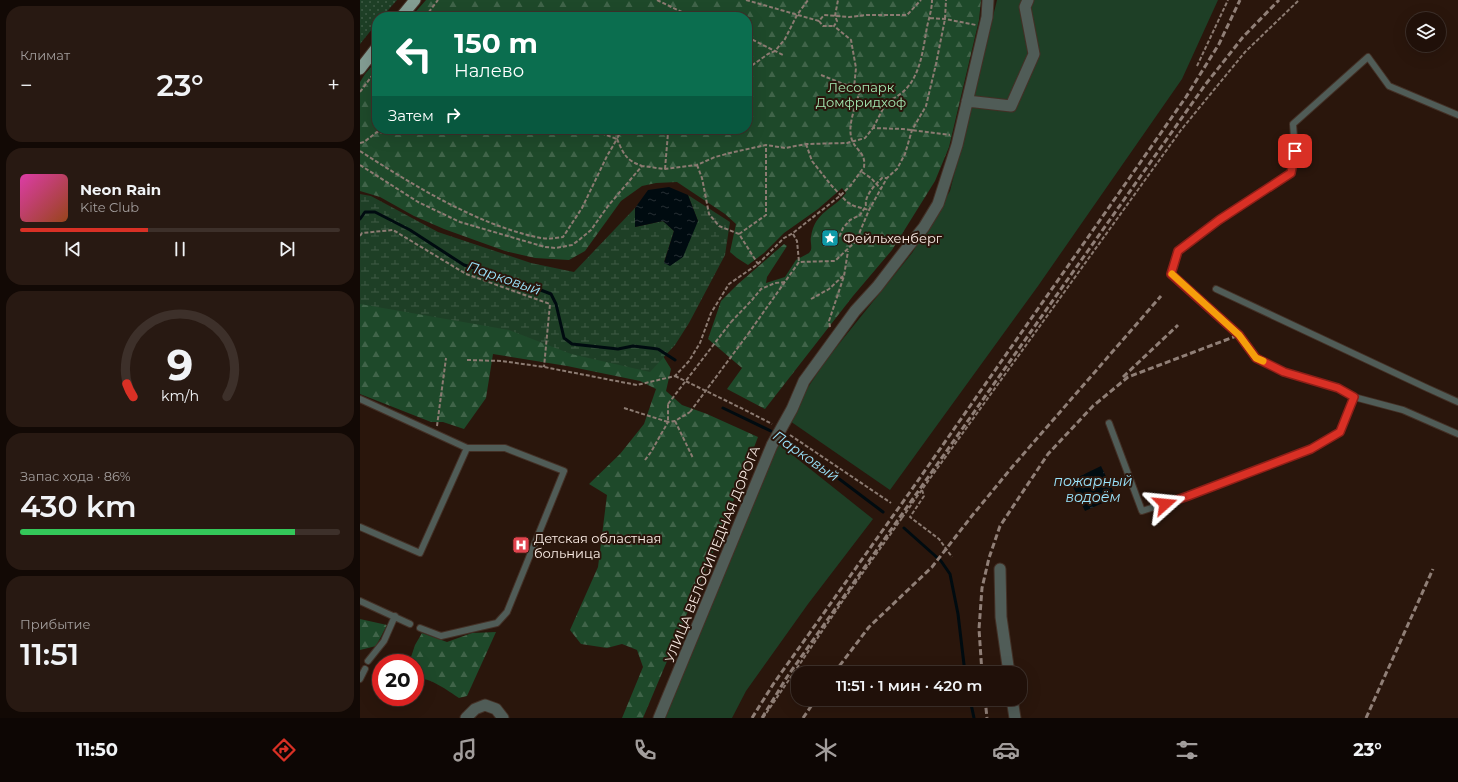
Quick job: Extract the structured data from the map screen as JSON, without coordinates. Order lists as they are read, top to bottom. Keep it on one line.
{"streets":{"street":["УЛИЦА ВЕЛОСИПЕДНАЯ ДОРОГА"]},"water":["Парковый","пожарный водоём"],"parks":["Лесопарк Домфридхоф"],"places":{"place":["Фейльхенберг"],"hospital":["Детская областная больница"]},"page":{"tile":["Климат",["Запас хода · 86%","430 km"],["Прибытие","11:51"]],"turn":["150 m","Налево"],"heat":["−","23°","+"],"then":"Затем","song":["Neon Rain","Kite Club"],"limit":"20","trip":"11:51 · 1 мин · 420 m","tabs":["11:50","23°"],"gauge":["9","km/h"]}}
